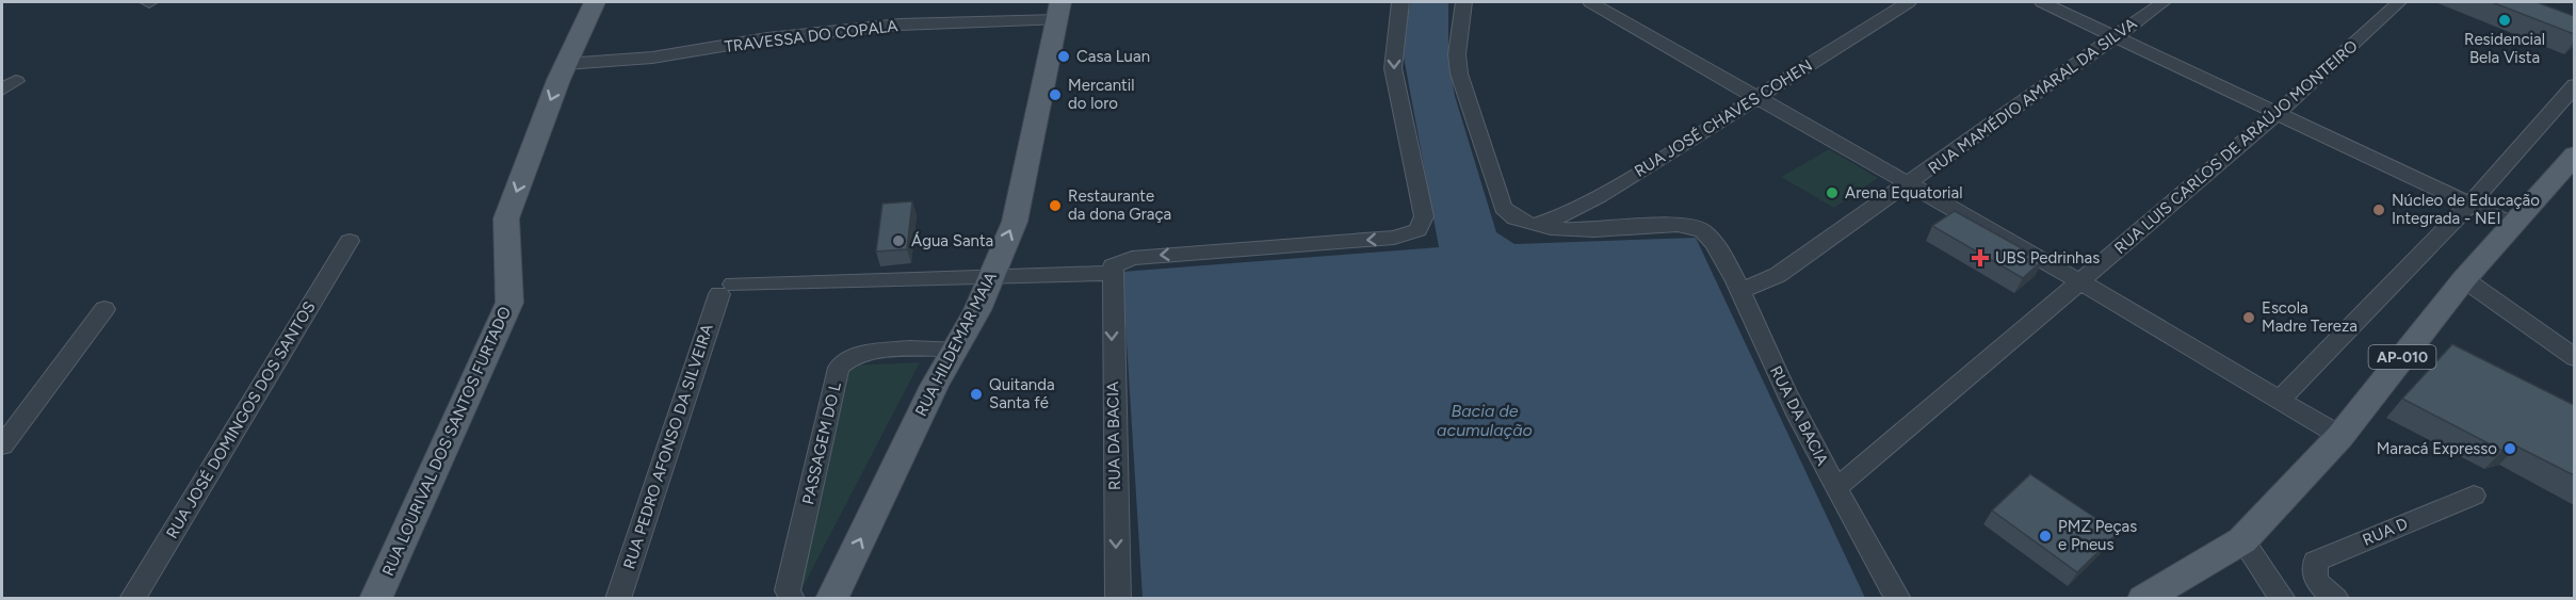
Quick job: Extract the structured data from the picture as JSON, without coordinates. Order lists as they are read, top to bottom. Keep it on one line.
{"streets":{"main road":["RUA HILDEMAR MAIA","AP-010","RUA LOURIVAL DOS SANTOS FURTADO"],"street":["TRAVESSA DO COPALA","RUA MAMÉDIO AMARAL DA SILVA","RUA JOSÉ CHAVES COHEN","RUA LUIS CARLOS DE ARAÚJO MONTEIRO","RUA DA BACIA","RUA JOSÉ DOMINGOS DOS SANTOS","PASSAGEM DO L","RUA PEDRO AFONSO DA SILVEIRA","RUA D"]},"crossings":[["TRAVESSA DO COPALA","RUA HILDEMAR MAIA"],["TRAVESSA DO COPALA","RUA LOURIVAL DOS SANTOS FURTADO"],["RUA MAMÉDIO AMARAL DA SILVA","RUA DA BACIA"],["RUA JOSÉ CHAVES COHEN","RUA DA BACIA"],["RUA LUIS CARLOS DE ARAÚJO MONTEIRO","RUA DA BACIA"],["RUA HILDEMAR MAIA","PASSAGEM DO L"],["RUA HILDEMAR MAIA","RUA PEDRO AFONSO DA SILVEIRA"]],"one_way":["RUA HILDEMAR MAIA","RUA DA BACIA","RUA LOURIVAL DOS SANTOS FURTADO"],"water":["Bacia de acumulação"],"places":{"other":["Residencial Bela Vista","Casa Luan","Mercantil do loro","Arena Equatorial","Restaurante da dona Graça","Núcleo de Educação Integrada - NEI","Água Santa","Escola Madre Tereza","Quitanda Santa fé","Maracá Expresso","PMZ Peças e Pneus"],"health":["UBS Pedrinhas"]}}
